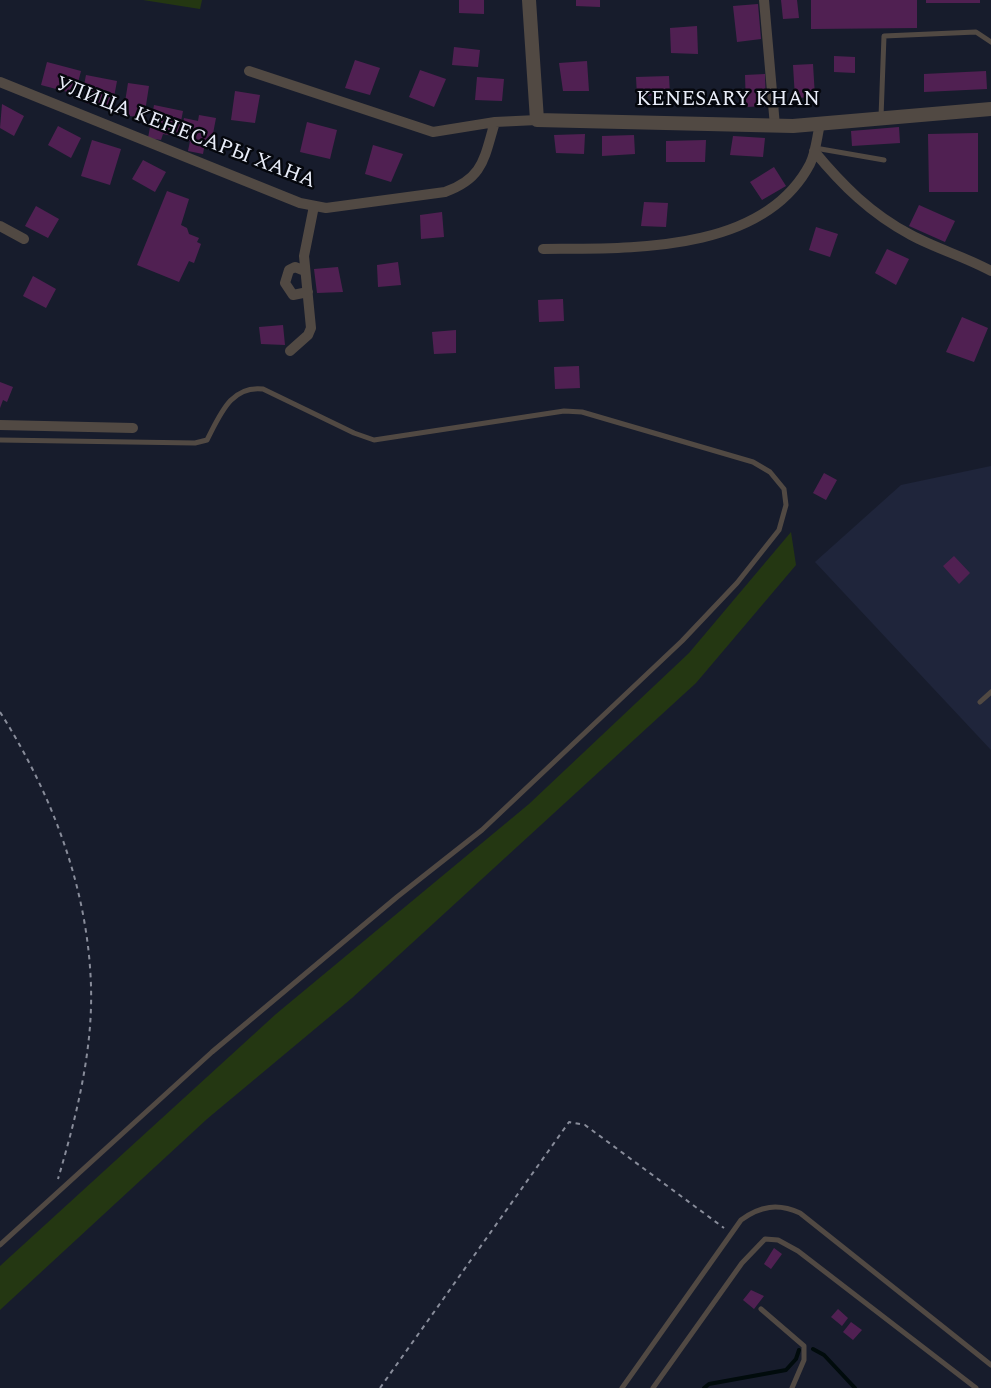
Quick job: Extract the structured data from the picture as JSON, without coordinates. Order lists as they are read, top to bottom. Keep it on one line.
{"streets":{"street":["KENESARY KHAN","УЛИЦА КЕНЕСАРЫ ХАНА"]}}
